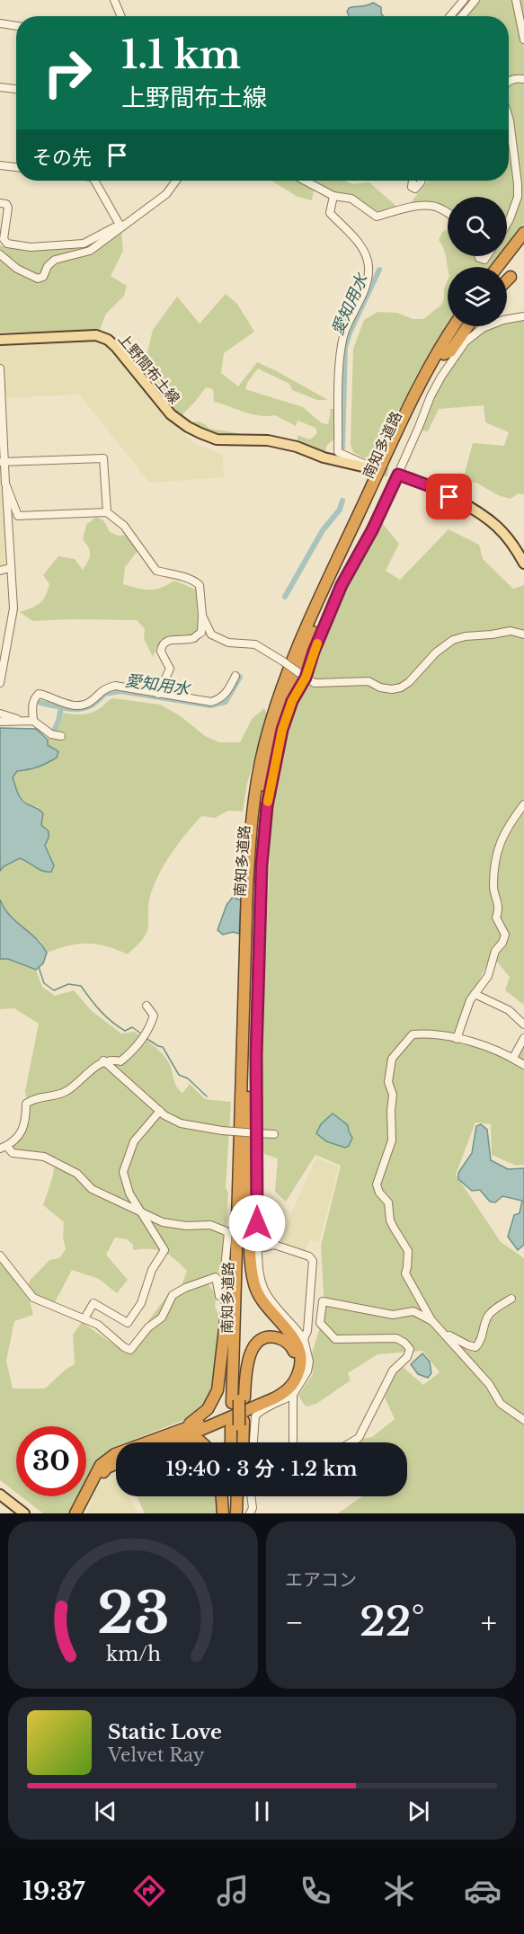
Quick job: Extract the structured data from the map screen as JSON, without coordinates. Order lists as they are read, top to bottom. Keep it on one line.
{"streets":{"highway":["南知多道路"],"main road":["上野間布土線"]},"water":["愛知用水"],"page":{"turn":["1.1 km","上野間布土線"],"then":"その先","limit":"30","trip":"19:40 · 3 分 · 1.2 km","tile":"エアコン","heat":["−","22°","+"],"song":["Static Love","Velvet Ray"],"tabs":"19:37","gauge":["23","km/h"]}}
